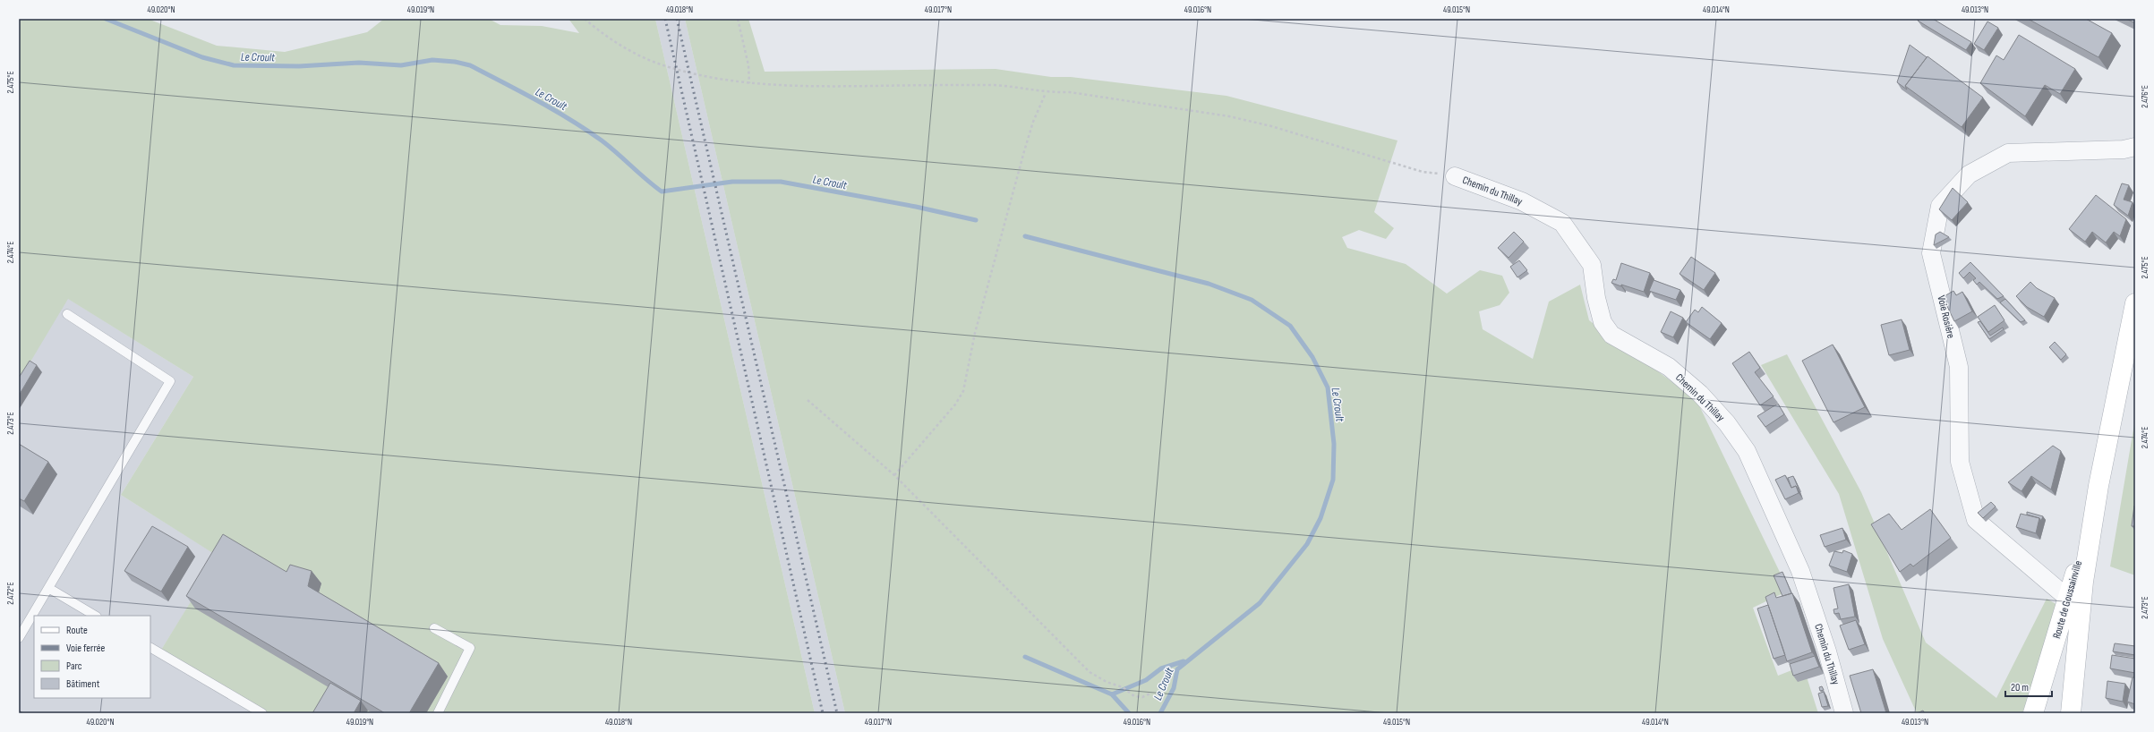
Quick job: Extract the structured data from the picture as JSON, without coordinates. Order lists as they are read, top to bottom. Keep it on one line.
{"streets":{"main road":["Route de Goussainville"],"street":["Chemin du Thillay","Voie Rosière"]},"crossings":[["Voie Rosière","Route de Goussainville"]],"water":["Le Croult"],"legend":["Route","Voie ferrée","Parc","Bâtiment"],"scale_bar":"20 m","coordinates":["49.020°N","49.019°N","49.018°N","49.017°N","49.016°N","49.015°N","49.014°N","49.013°N","2.475°E","2.476°E","2.474°E","2.473°E","2.472°E"]}
